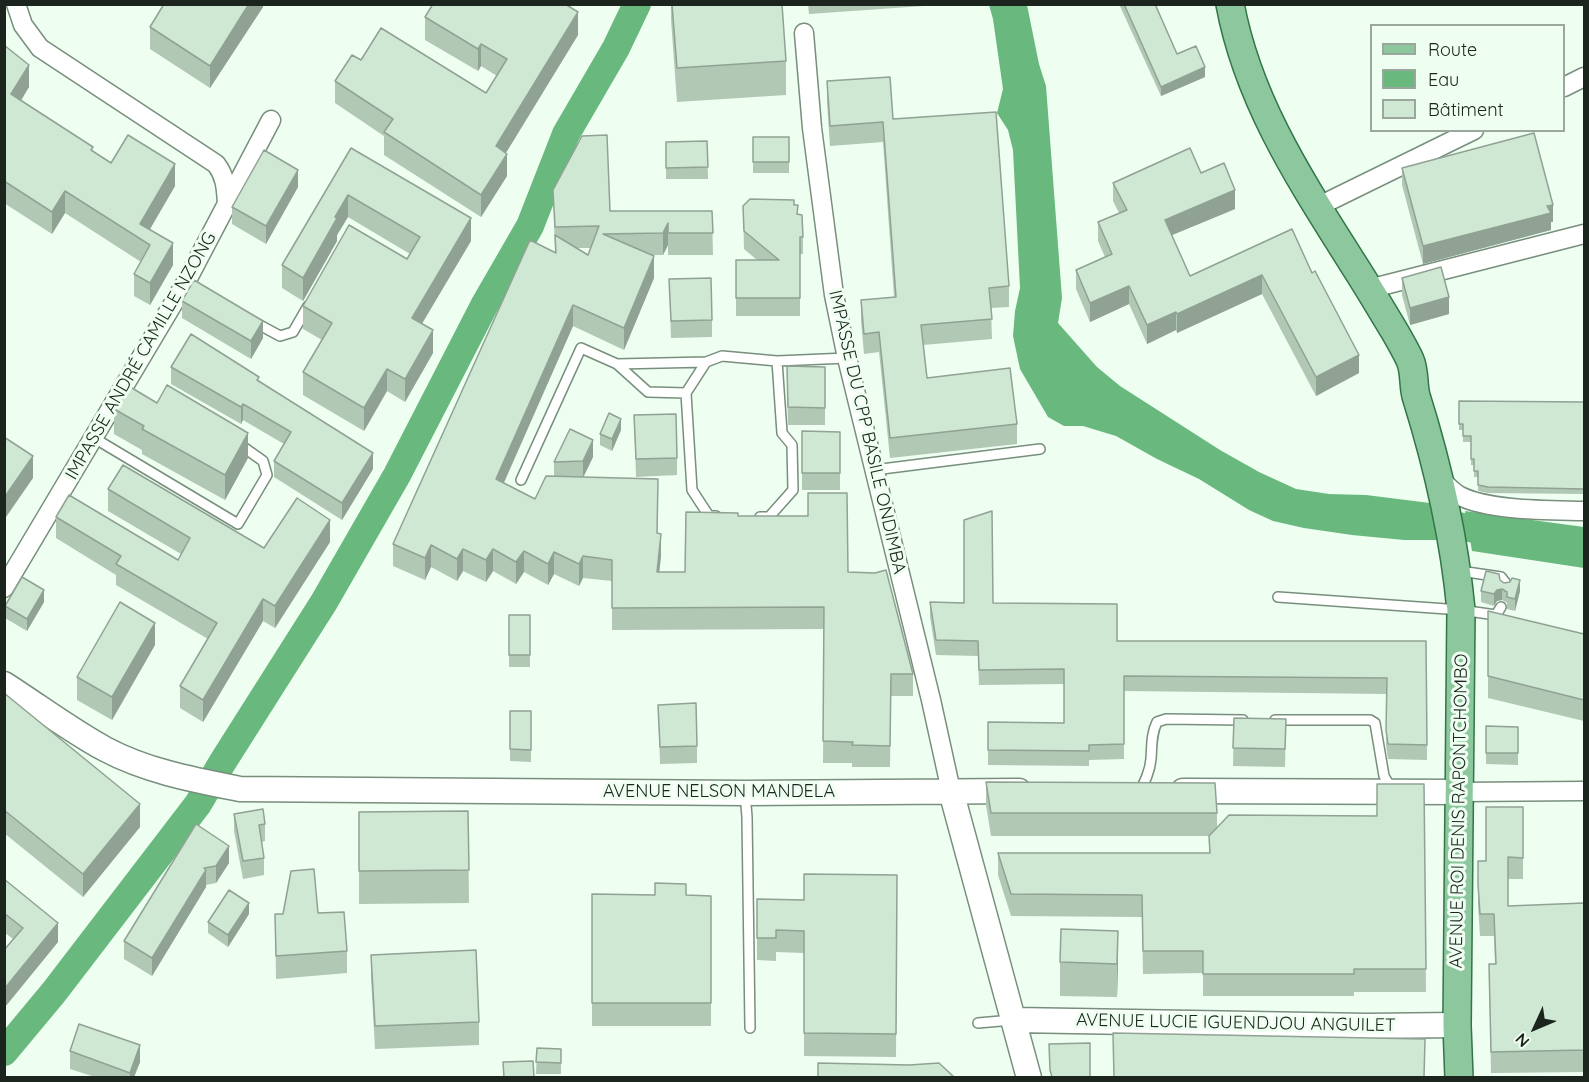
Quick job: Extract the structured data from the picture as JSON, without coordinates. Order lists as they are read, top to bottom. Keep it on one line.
{"streets":{"main road":["AVENUE NELSON MANDELA","AVENUE ROI DENIS RAPONTCHOMBO","AVENUE LUCIE IGUENDJOU ANGUILET"],"street":["IMPASSE ANDRÉ CAMILLE NZONG","IMPASSE DU CPP BASILE ONDIMBA"]},"crossings":[["IMPASSE DU CPP BASILE ONDIMBA","AVENUE NELSON MANDELA"],["AVENUE ROI DENIS RAPONTCHOMBO","AVENUE LUCIE IGUENDJOU ANGUILET"]],"legend":["Route","Eau","Bâtiment"],"north":"bottom left"}
